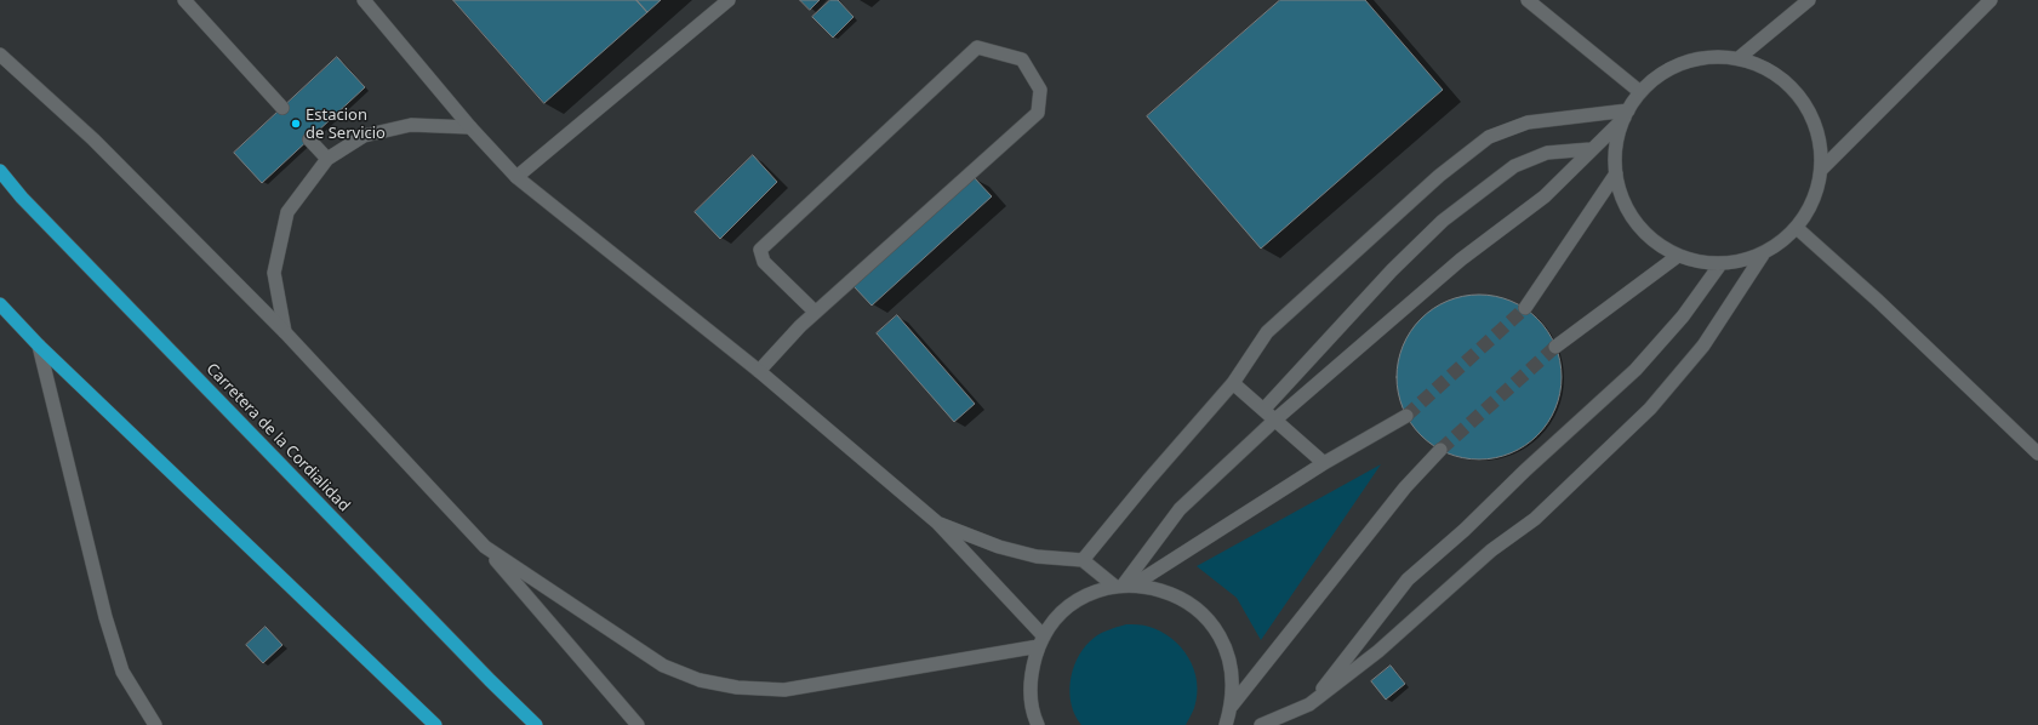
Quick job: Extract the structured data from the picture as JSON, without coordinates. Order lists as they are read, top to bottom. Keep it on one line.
{"streets":{"highway":["Carretera de la Cordialidad"]},"places":["Estacion de Servicio"]}
